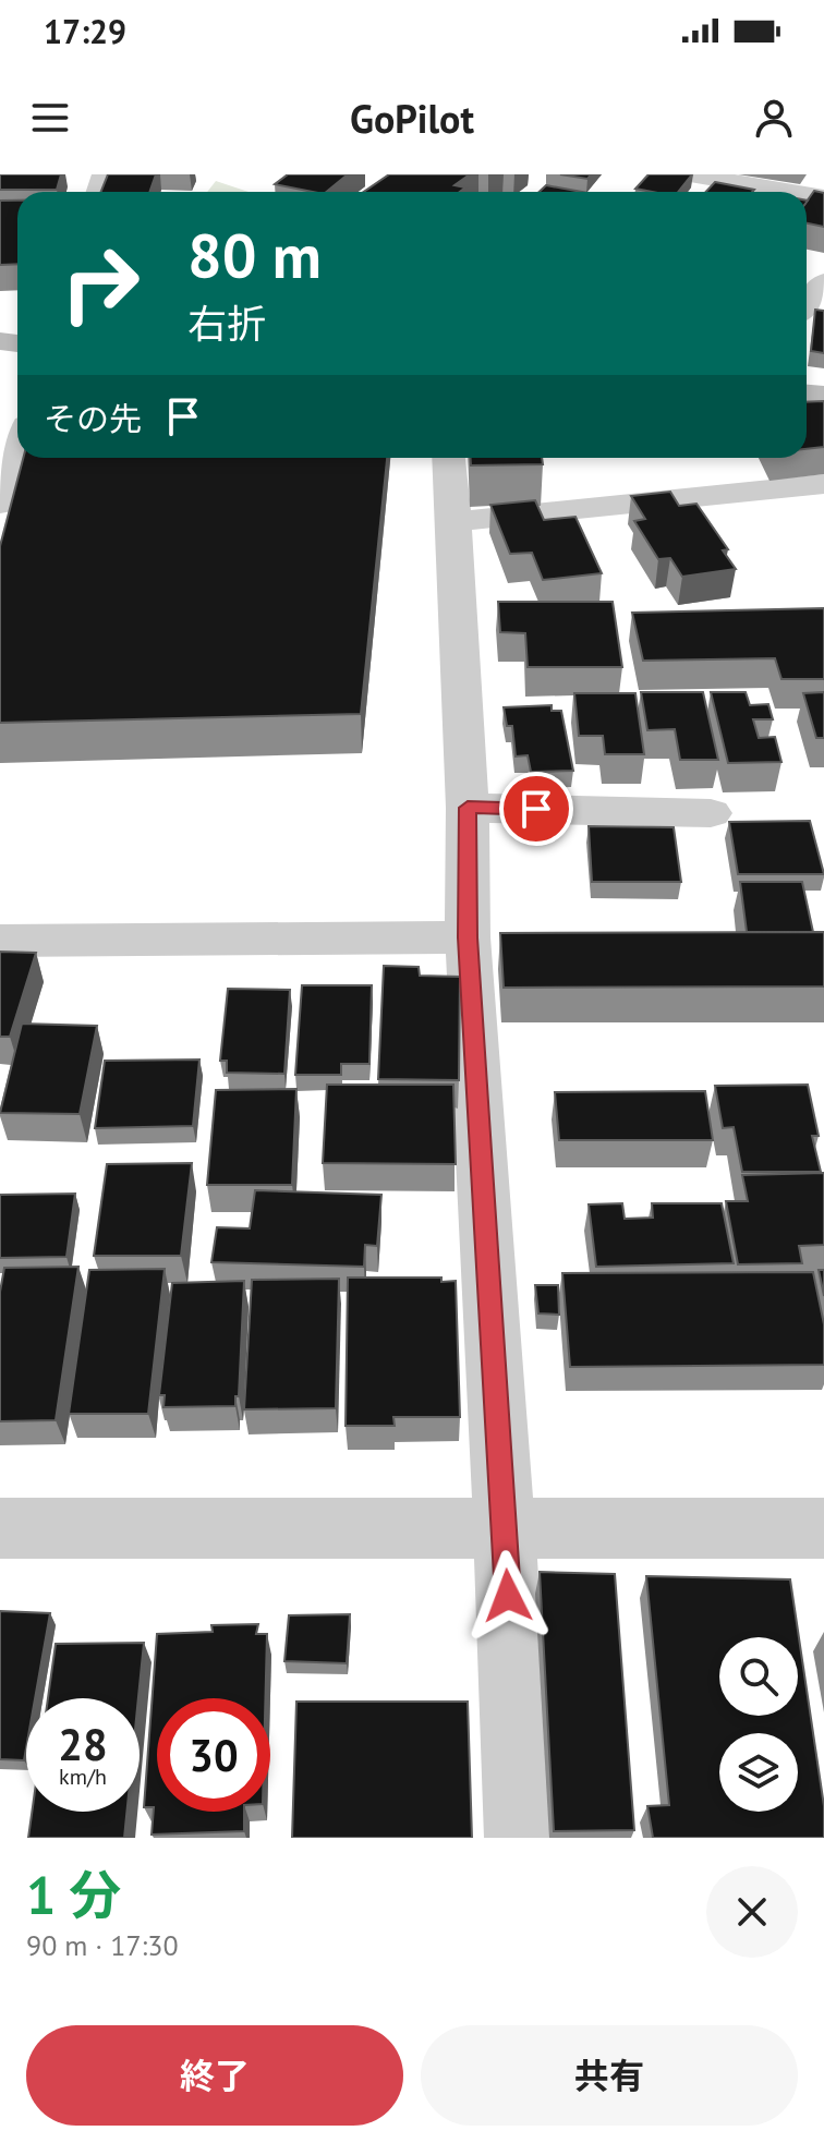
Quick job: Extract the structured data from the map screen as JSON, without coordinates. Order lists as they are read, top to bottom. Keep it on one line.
{"page":{"status":"17:29","header":"GoPilot","turn":["80 m","右折"],"then":"その先","speed":"28 km/h","limit":"30","heading":["1 分","90 m · 17:30"],"buttons":["終了","共有"]}}
